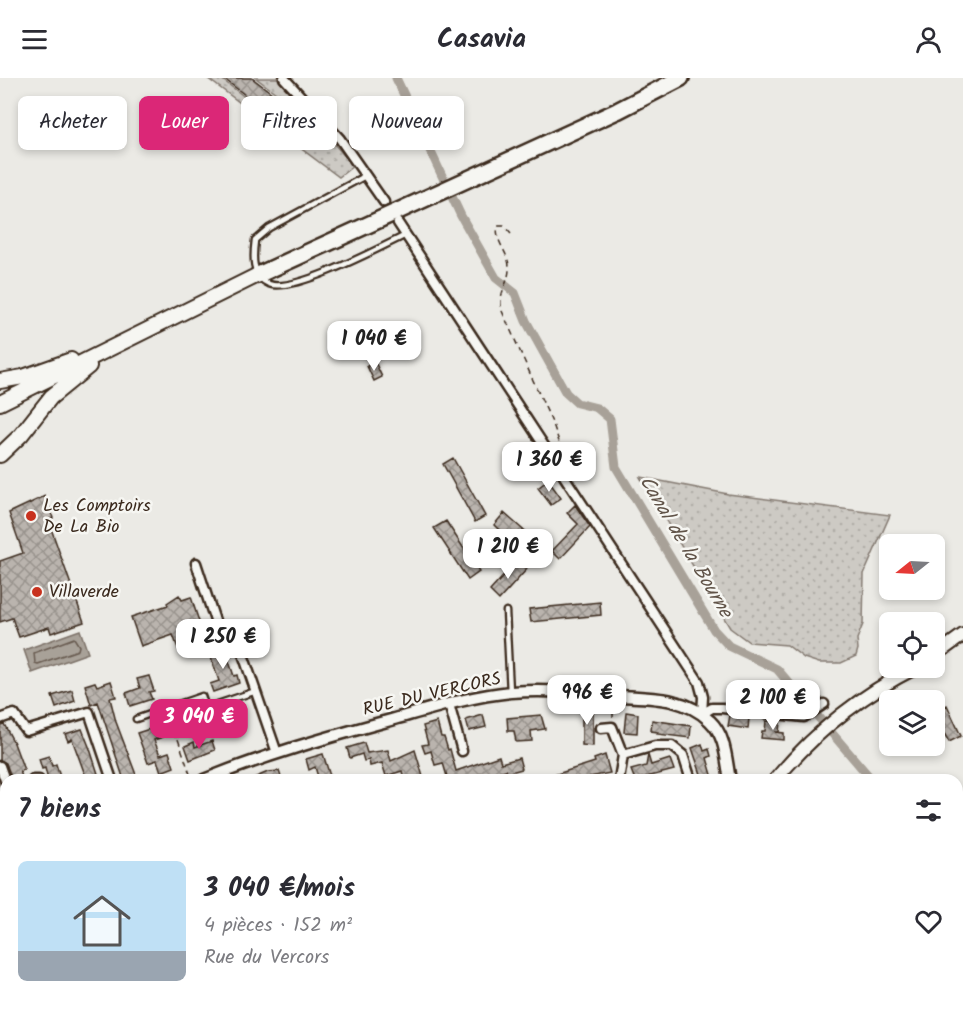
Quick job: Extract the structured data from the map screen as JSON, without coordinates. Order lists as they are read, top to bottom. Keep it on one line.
{"streets":{"street":["RUE DU VERCORS"]},"water":["Canal de la Bourne"],"places":["Les Comptoirs De La Bio","Villaverde"],"north":"left","page":{"header":"Casavia","chip":["Acheter","Louer","Filtres","Nouveau"],"price":["1 040 €","1 360 €","1 210 €","1 250 €","996 €","2 100 €","3 040 €"],"heading":"7 biens","list":[{"name":"3 040 €/mois","note":"4 pièces · 152 m² · Rue du Vercors"}]}}
